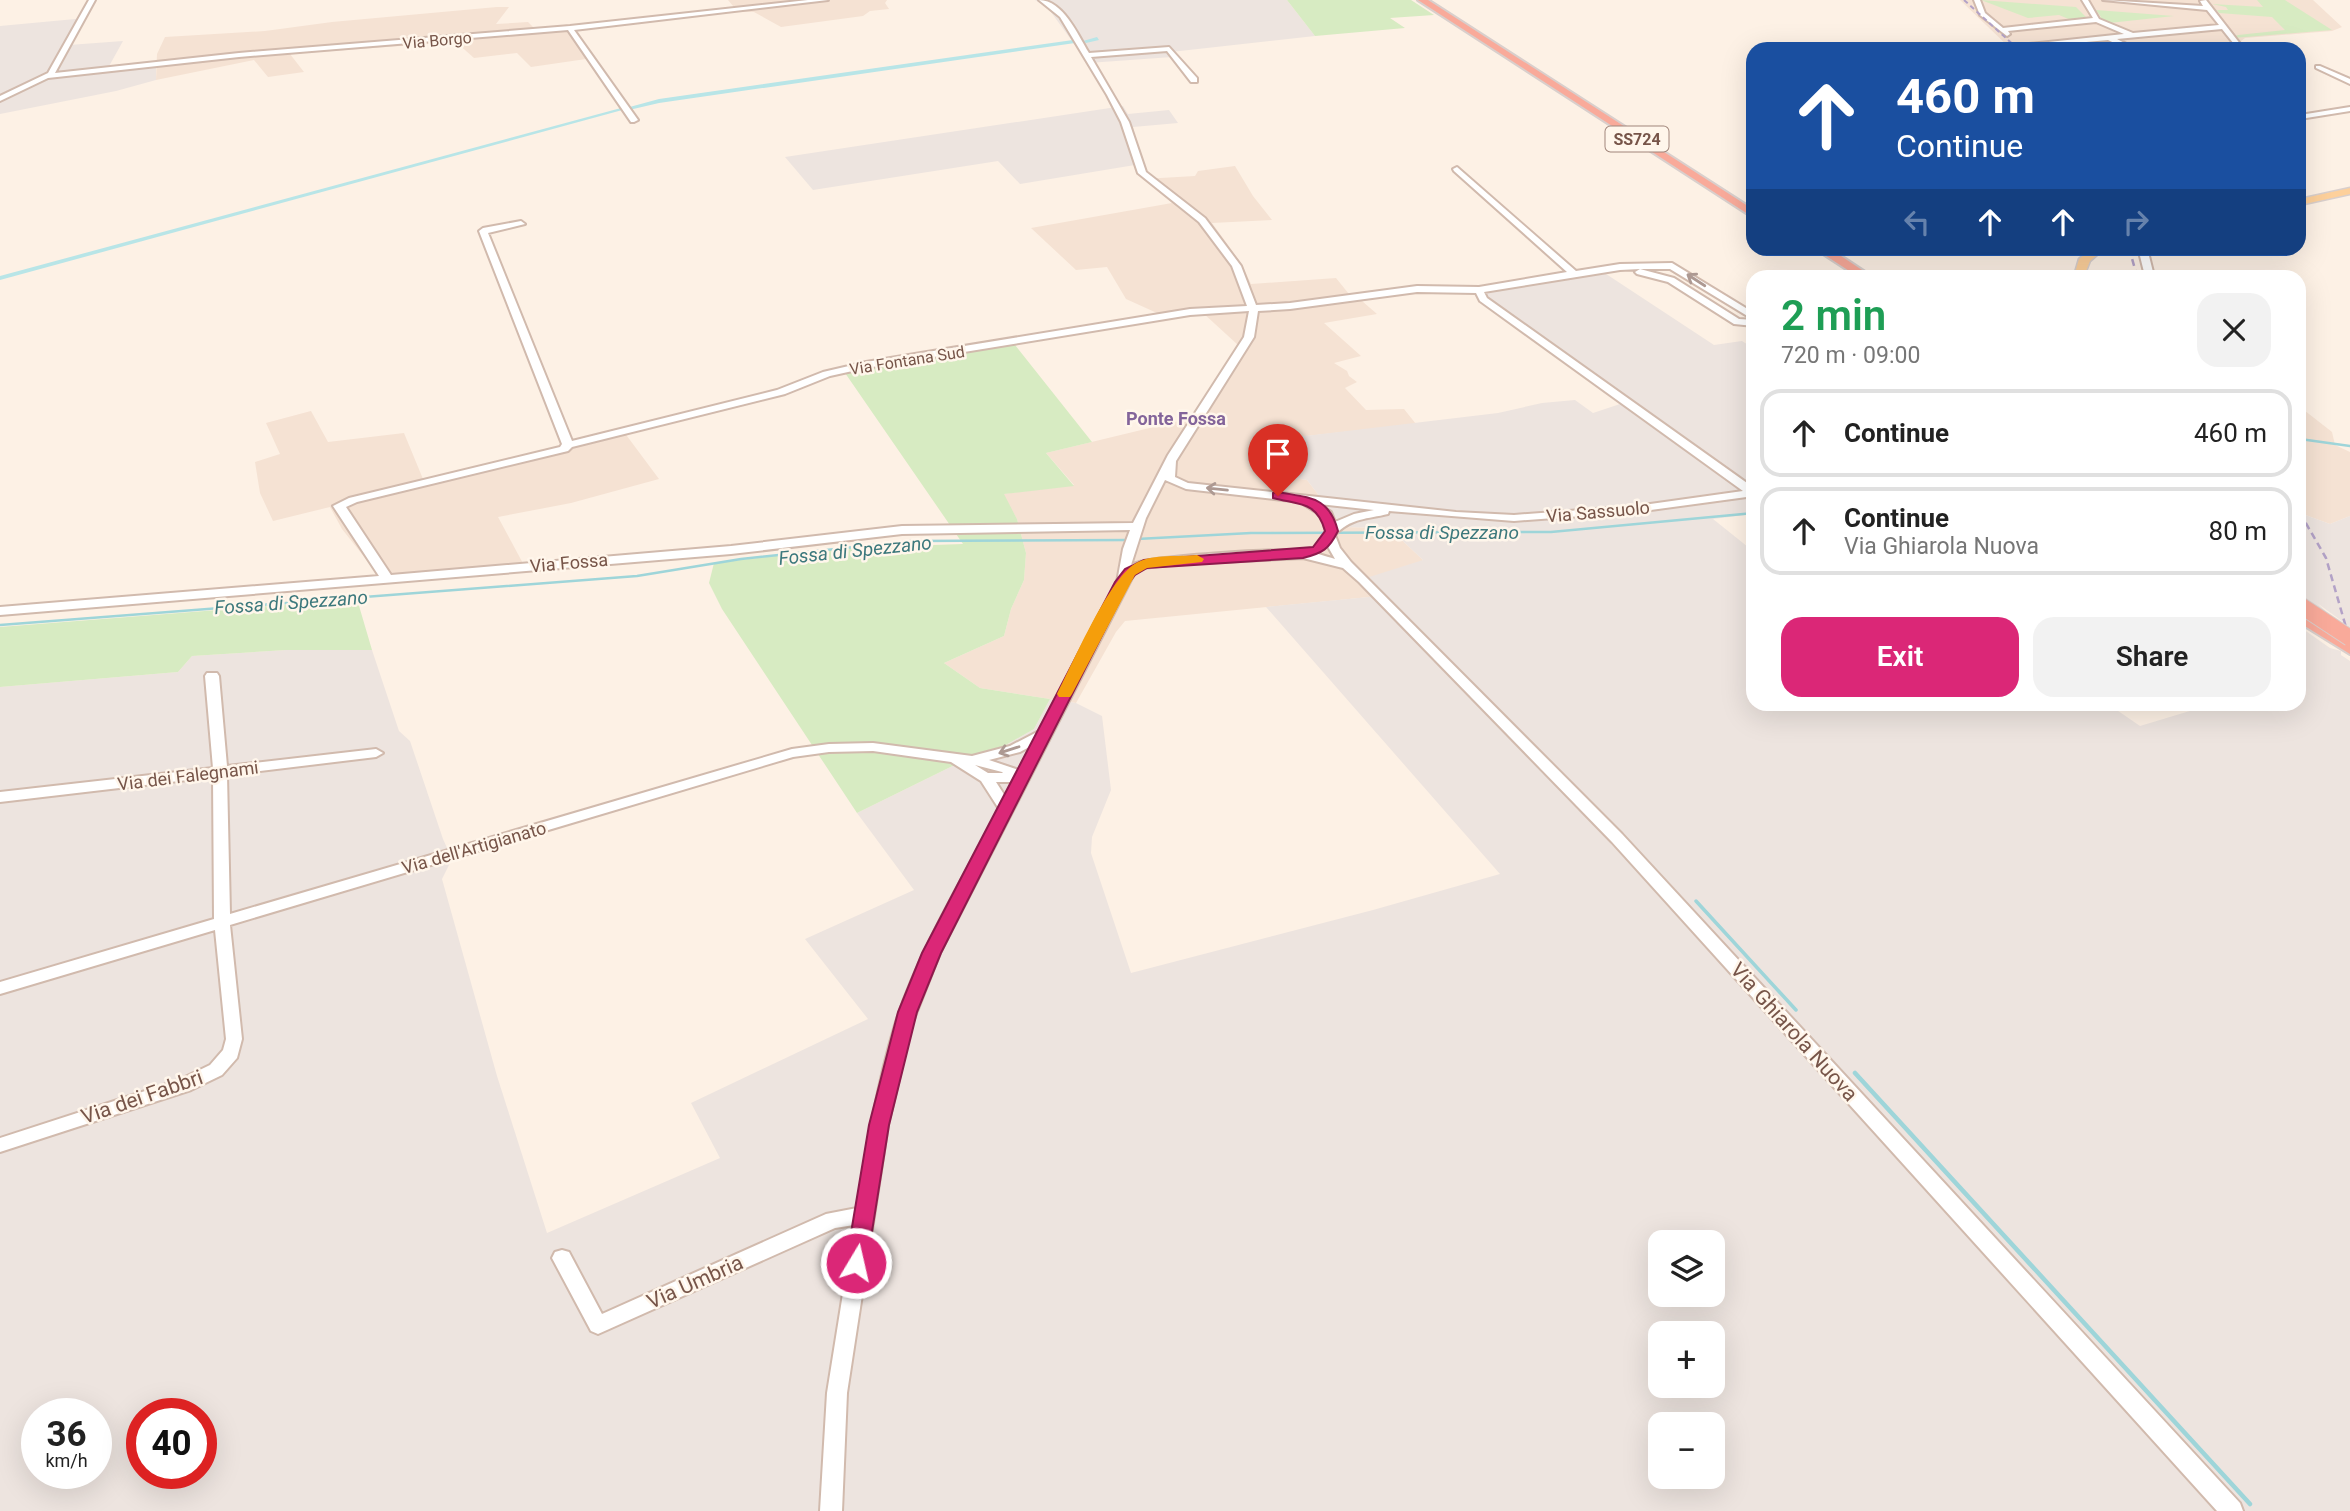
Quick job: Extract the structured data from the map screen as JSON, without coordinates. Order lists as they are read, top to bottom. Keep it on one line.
{"streets":{"highway":["SS724"],"street":["Via Borgo","Via Fontana Sud","Via Sassuolo","Via Fossa","Via dei Falegnami","Via dell'Artigianato","Via Ghiarola Nuova","Via dei Fabbri","Via Umbria"]},"crossings":[["Via Fontana Sud","Via Fossa"],["Via dei Falegnami","Via dei Fabbri"],["Via dell'Artigianato","Via dei Fabbri"]],"districts":["Ponte Fossa"],"water":["Fossa di Spezzano"],"page":{"turn":["460 m","Continue"],"heading":["2 min","720 m · 09:00"],"list":[{"name":"Continue","value":"460 m"},{"name":"Continue","note":"Via Ghiarola Nuova","value":"80 m"}],"buttons":["Exit","Share"],"map_buttons":["+","−"],"speed":"36 km/h","limit":"40"}}
